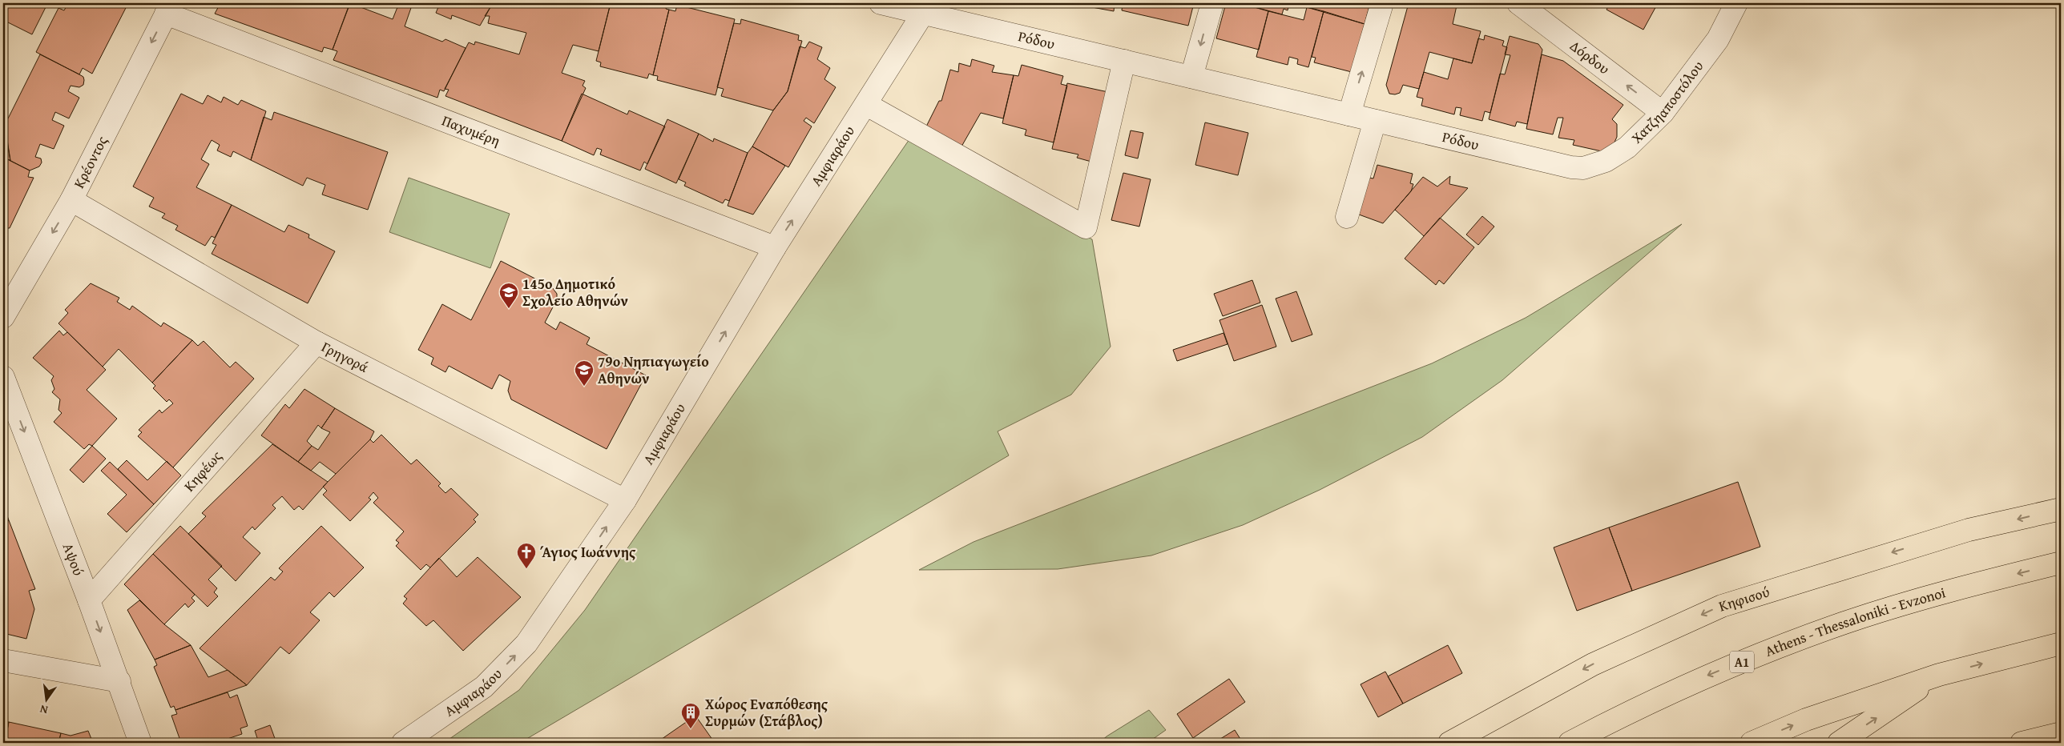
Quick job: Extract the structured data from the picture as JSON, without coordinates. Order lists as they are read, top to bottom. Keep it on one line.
{"streets":{"main road":["Κηφισού","Athens - Thessaloniki - Evzonoi","Α1"],"street":["Ρόδου","Δόρδου","Χατζηαποστόλου","Παχυμέρη","Αμφιαράου","Κρέοντος","Γρηγορά","Κηφέως","Αψού"]},"crossings":[["Ρόδου","Χατζηαποστόλου"],["Ρόδου","Αμφιαράου"],["Δόρδου","Χατζηαποστόλου"],["Παχυμέρη","Αμφιαράου"],["Παχυμέρη","Κρέοντος"],["Αμφιαράου","Γρηγορά"],["Κρέοντος","Γρηγορά"],["Γρηγορά","Κηφέως"],["Κηφέως","Αψού"]],"one_way":["Δόρδου","Αμφιαράου","Κρέοντος","Αψού"],"places":{"school or university":["145ο Δημοτικό Σχολείο Αθηνών","79ο Νηπιαγωγείο Αθηνών"],"church":["Άγιος Ιωάννης"],"building":["Χώρος Εναπόθεσης Συρμών (Στάβλος)"]},"north":"bottom"}
